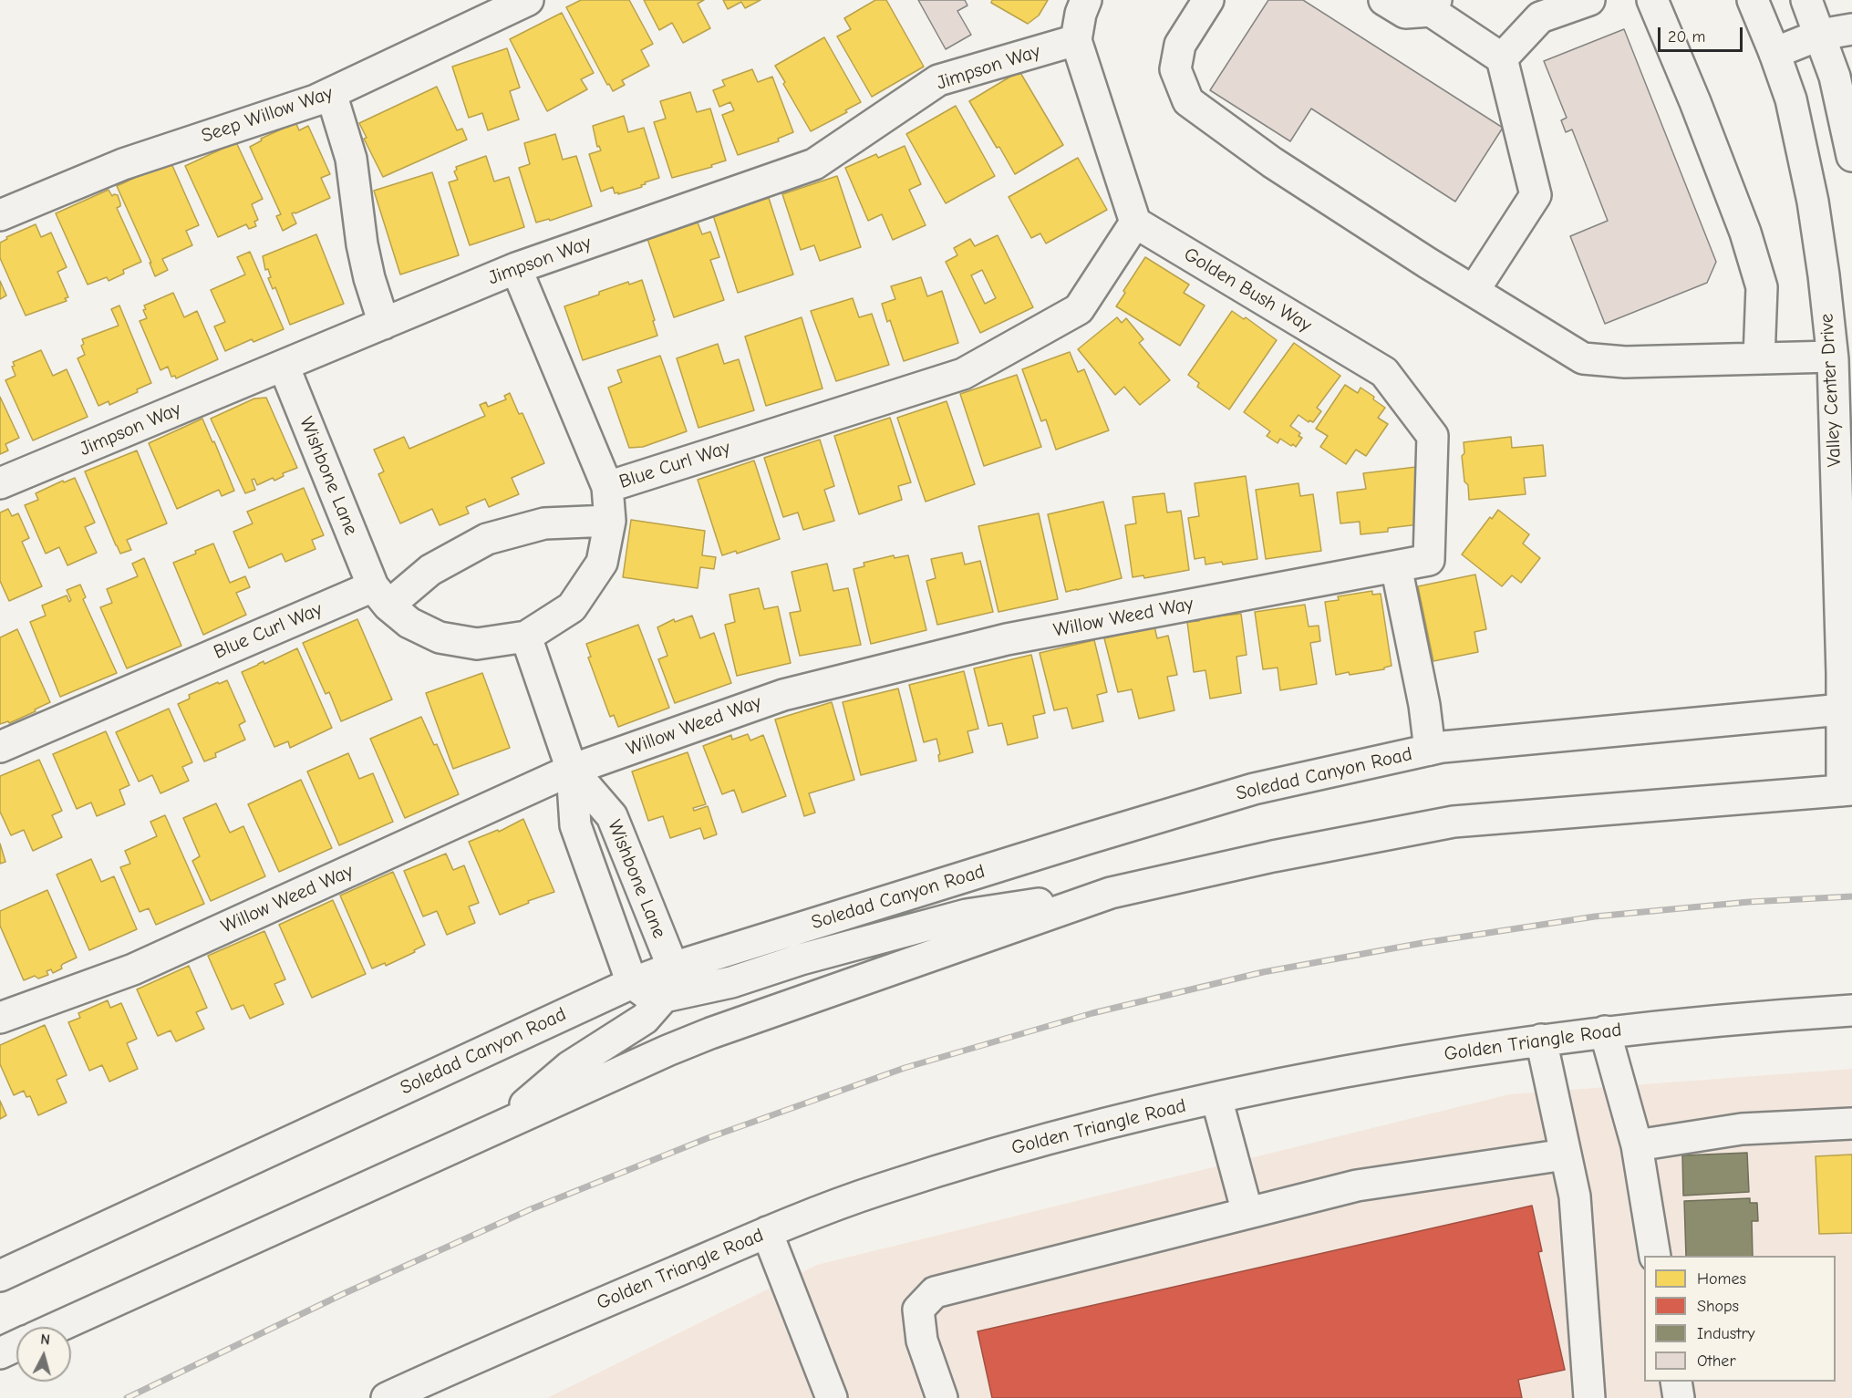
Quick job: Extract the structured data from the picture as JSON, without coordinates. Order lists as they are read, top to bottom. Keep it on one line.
{"streets":{"main road":["Jimpson Way","Seep Willow Way","Golden Bush Way","Valley Center Drive","Blue Curl Way","Wishbone Lane","Willow Weed Way","Soledad Canyon Road","Golden Triangle Road"]},"crossings":[["Jimpson Way","Wishbone Lane"],["Golden Bush Way","Blue Curl Way"],["Golden Bush Way","Willow Weed Way"],["Valley Center Drive","Soledad Canyon Road"],["Blue Curl Way","Wishbone Lane"],["Wishbone Lane","Willow Weed Way"],["Wishbone Lane","Soledad Canyon Road"]],"legend":["Homes","Shops","Industry","Other"],"scale_bar":"20 m","north":"top"}
